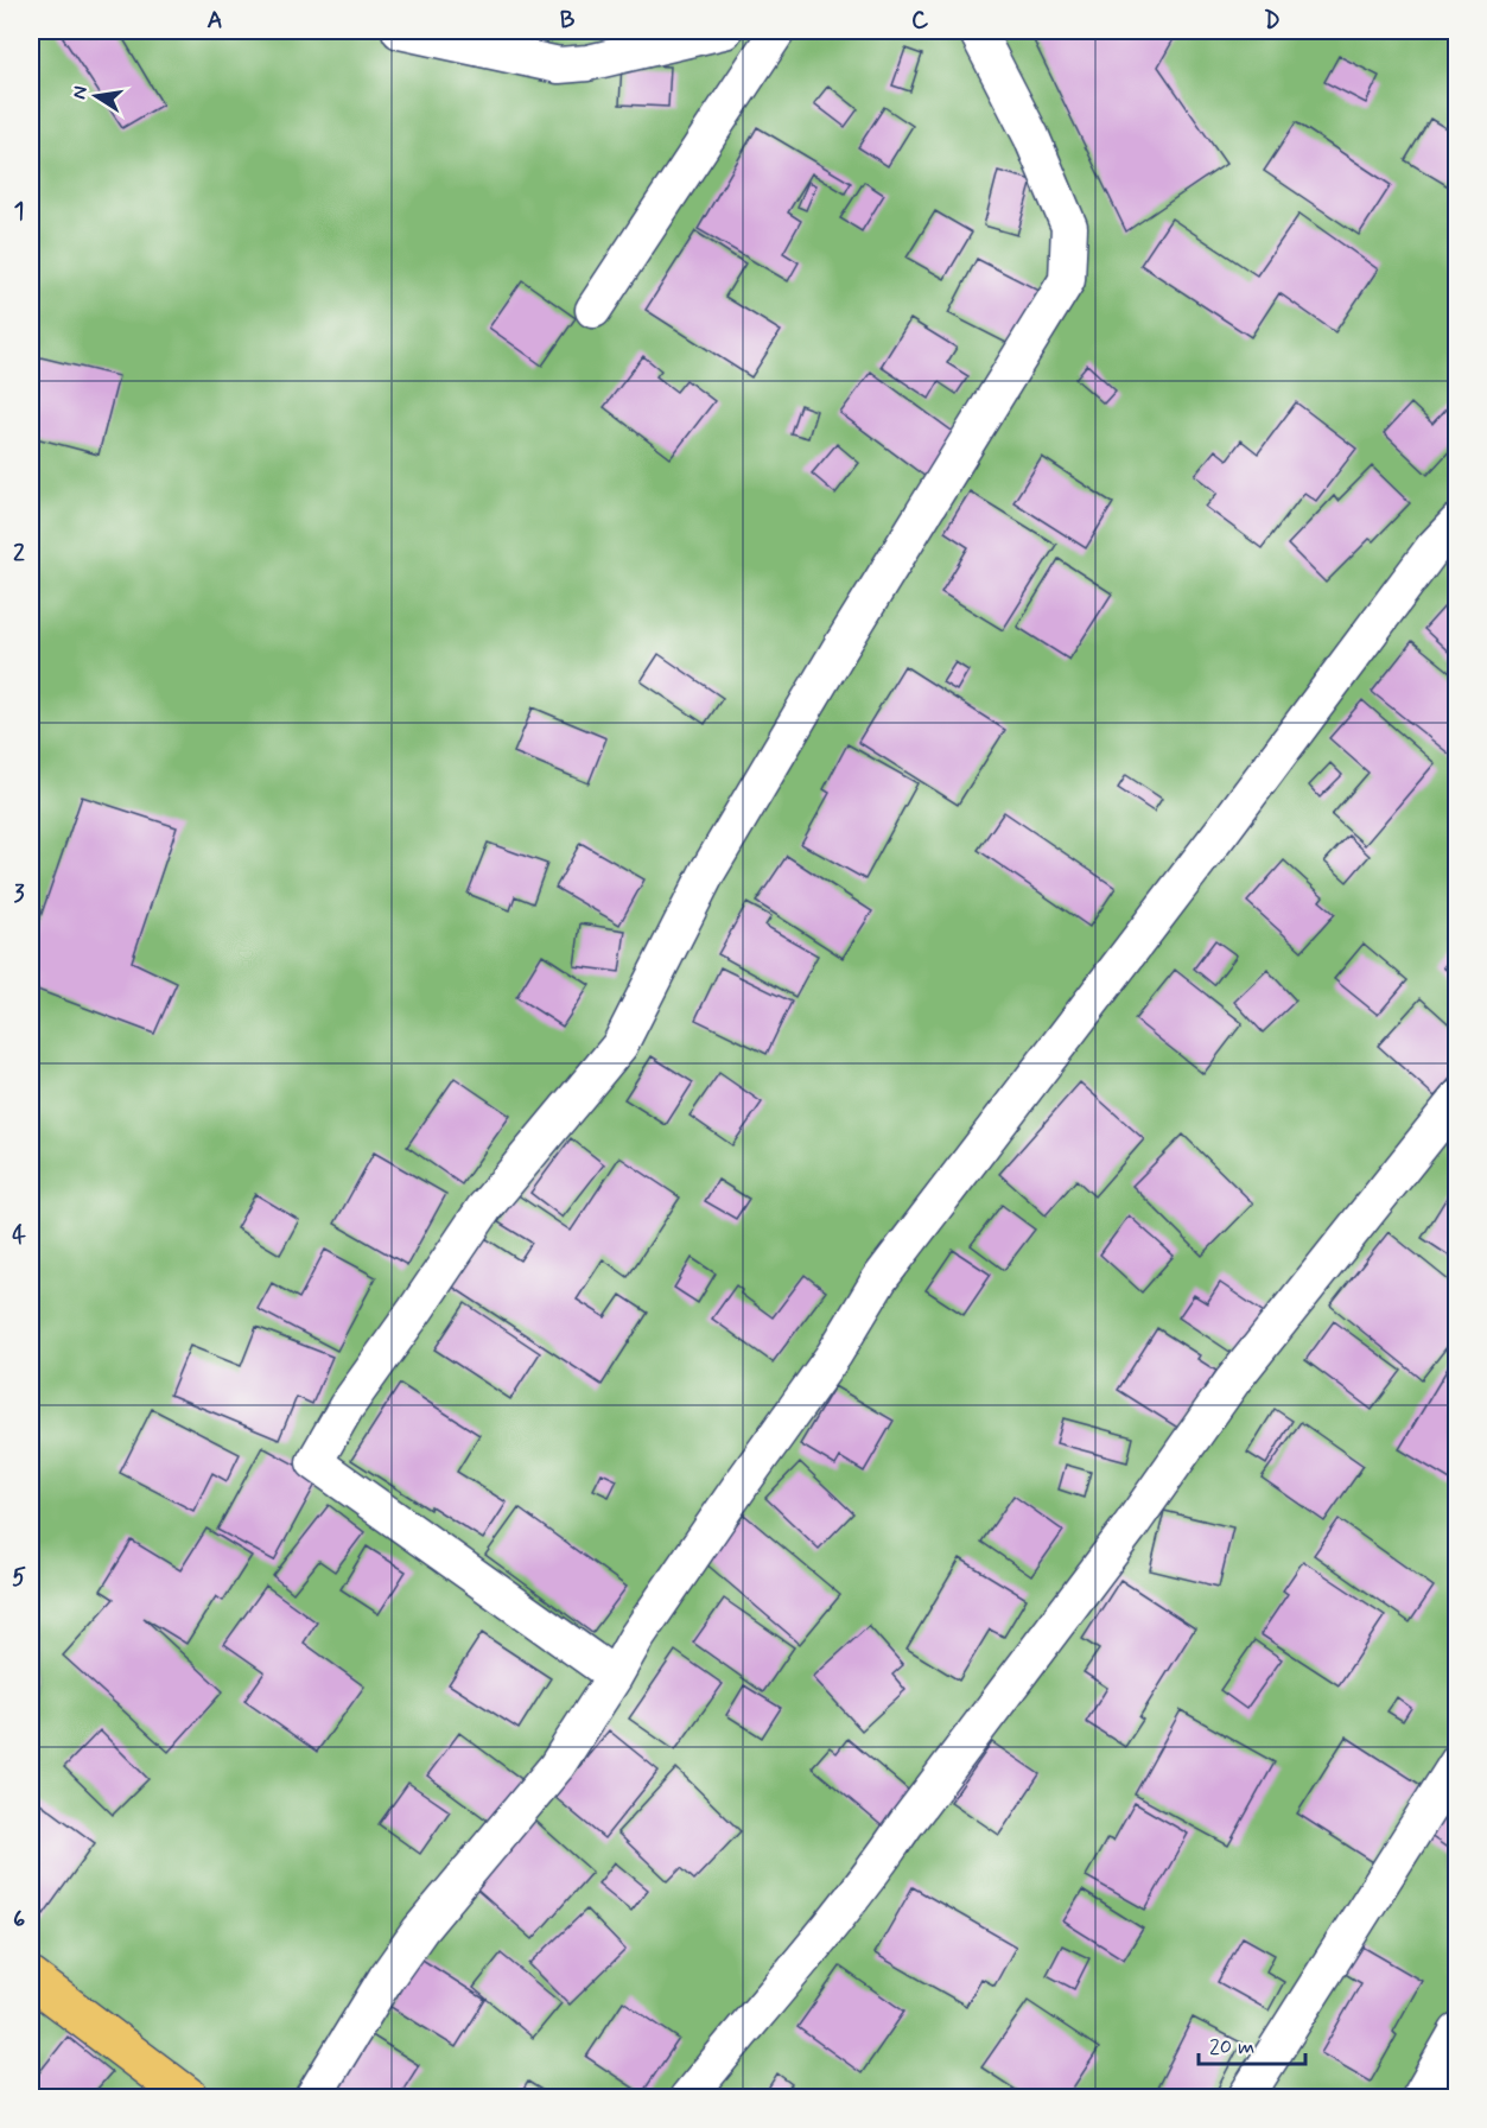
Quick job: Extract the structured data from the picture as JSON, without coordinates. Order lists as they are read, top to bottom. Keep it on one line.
{"scale_bar":"20 m","north":"left","grid":{"columns":["A","B","C","D"],"rows":["1","2","3","4","5","6"]}}
